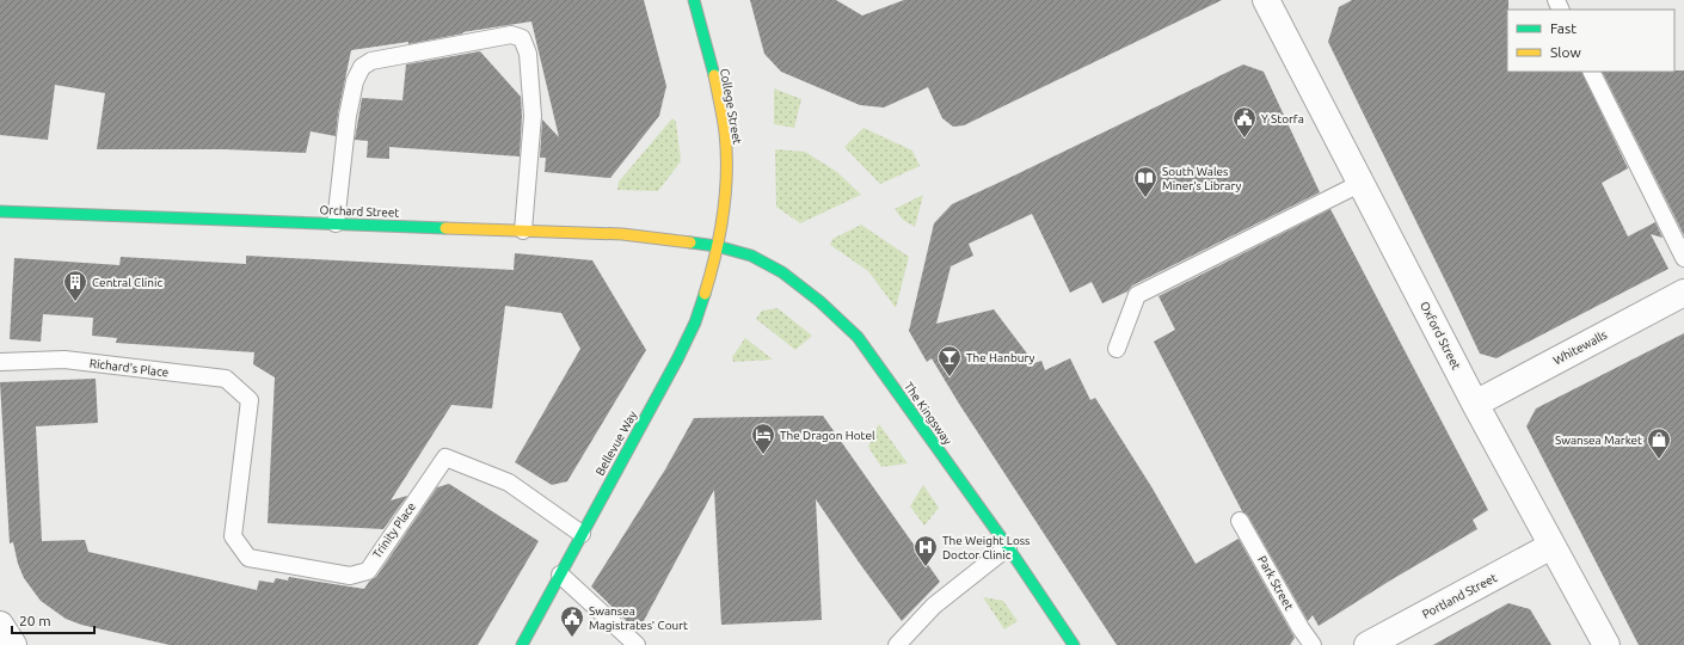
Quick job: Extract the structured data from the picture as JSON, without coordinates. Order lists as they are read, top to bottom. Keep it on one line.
{"streets":{"street":["College Street","Orchard Street","Oxford Street","Whitewalls","The Kingsway","Bellevue Way","Portland Street"],"lane":["Richard's Place","Trinity Place","Park Street"]},"crossings":[["College Street","Orchard Street"],["College Street","The Kingsway"],["College Street","Bellevue Way"],["Orchard Street","The Kingsway"],["Orchard Street","Bellevue Way"],["Oxford Street","Whitewalls"],["Oxford Street","Portland Street"],["Richard's Place","Trinity Place"],["The Kingsway","Bellevue Way"],["Bellevue Way","Trinity Place"]],"places":{"public building":["Y Storfa","Swansea Magistrates' Court"],"library":["South Wales Miner's Library"],"building":["Central Clinic"],"bar":["The Hanbury"],"hotel":["The Dragon Hotel"],"shop":["Swansea Market"],"hospital":["The Weight Loss Doctor Clinic"]},"legend":["Fast","Slow"],"scale_bar":"20 m"}
